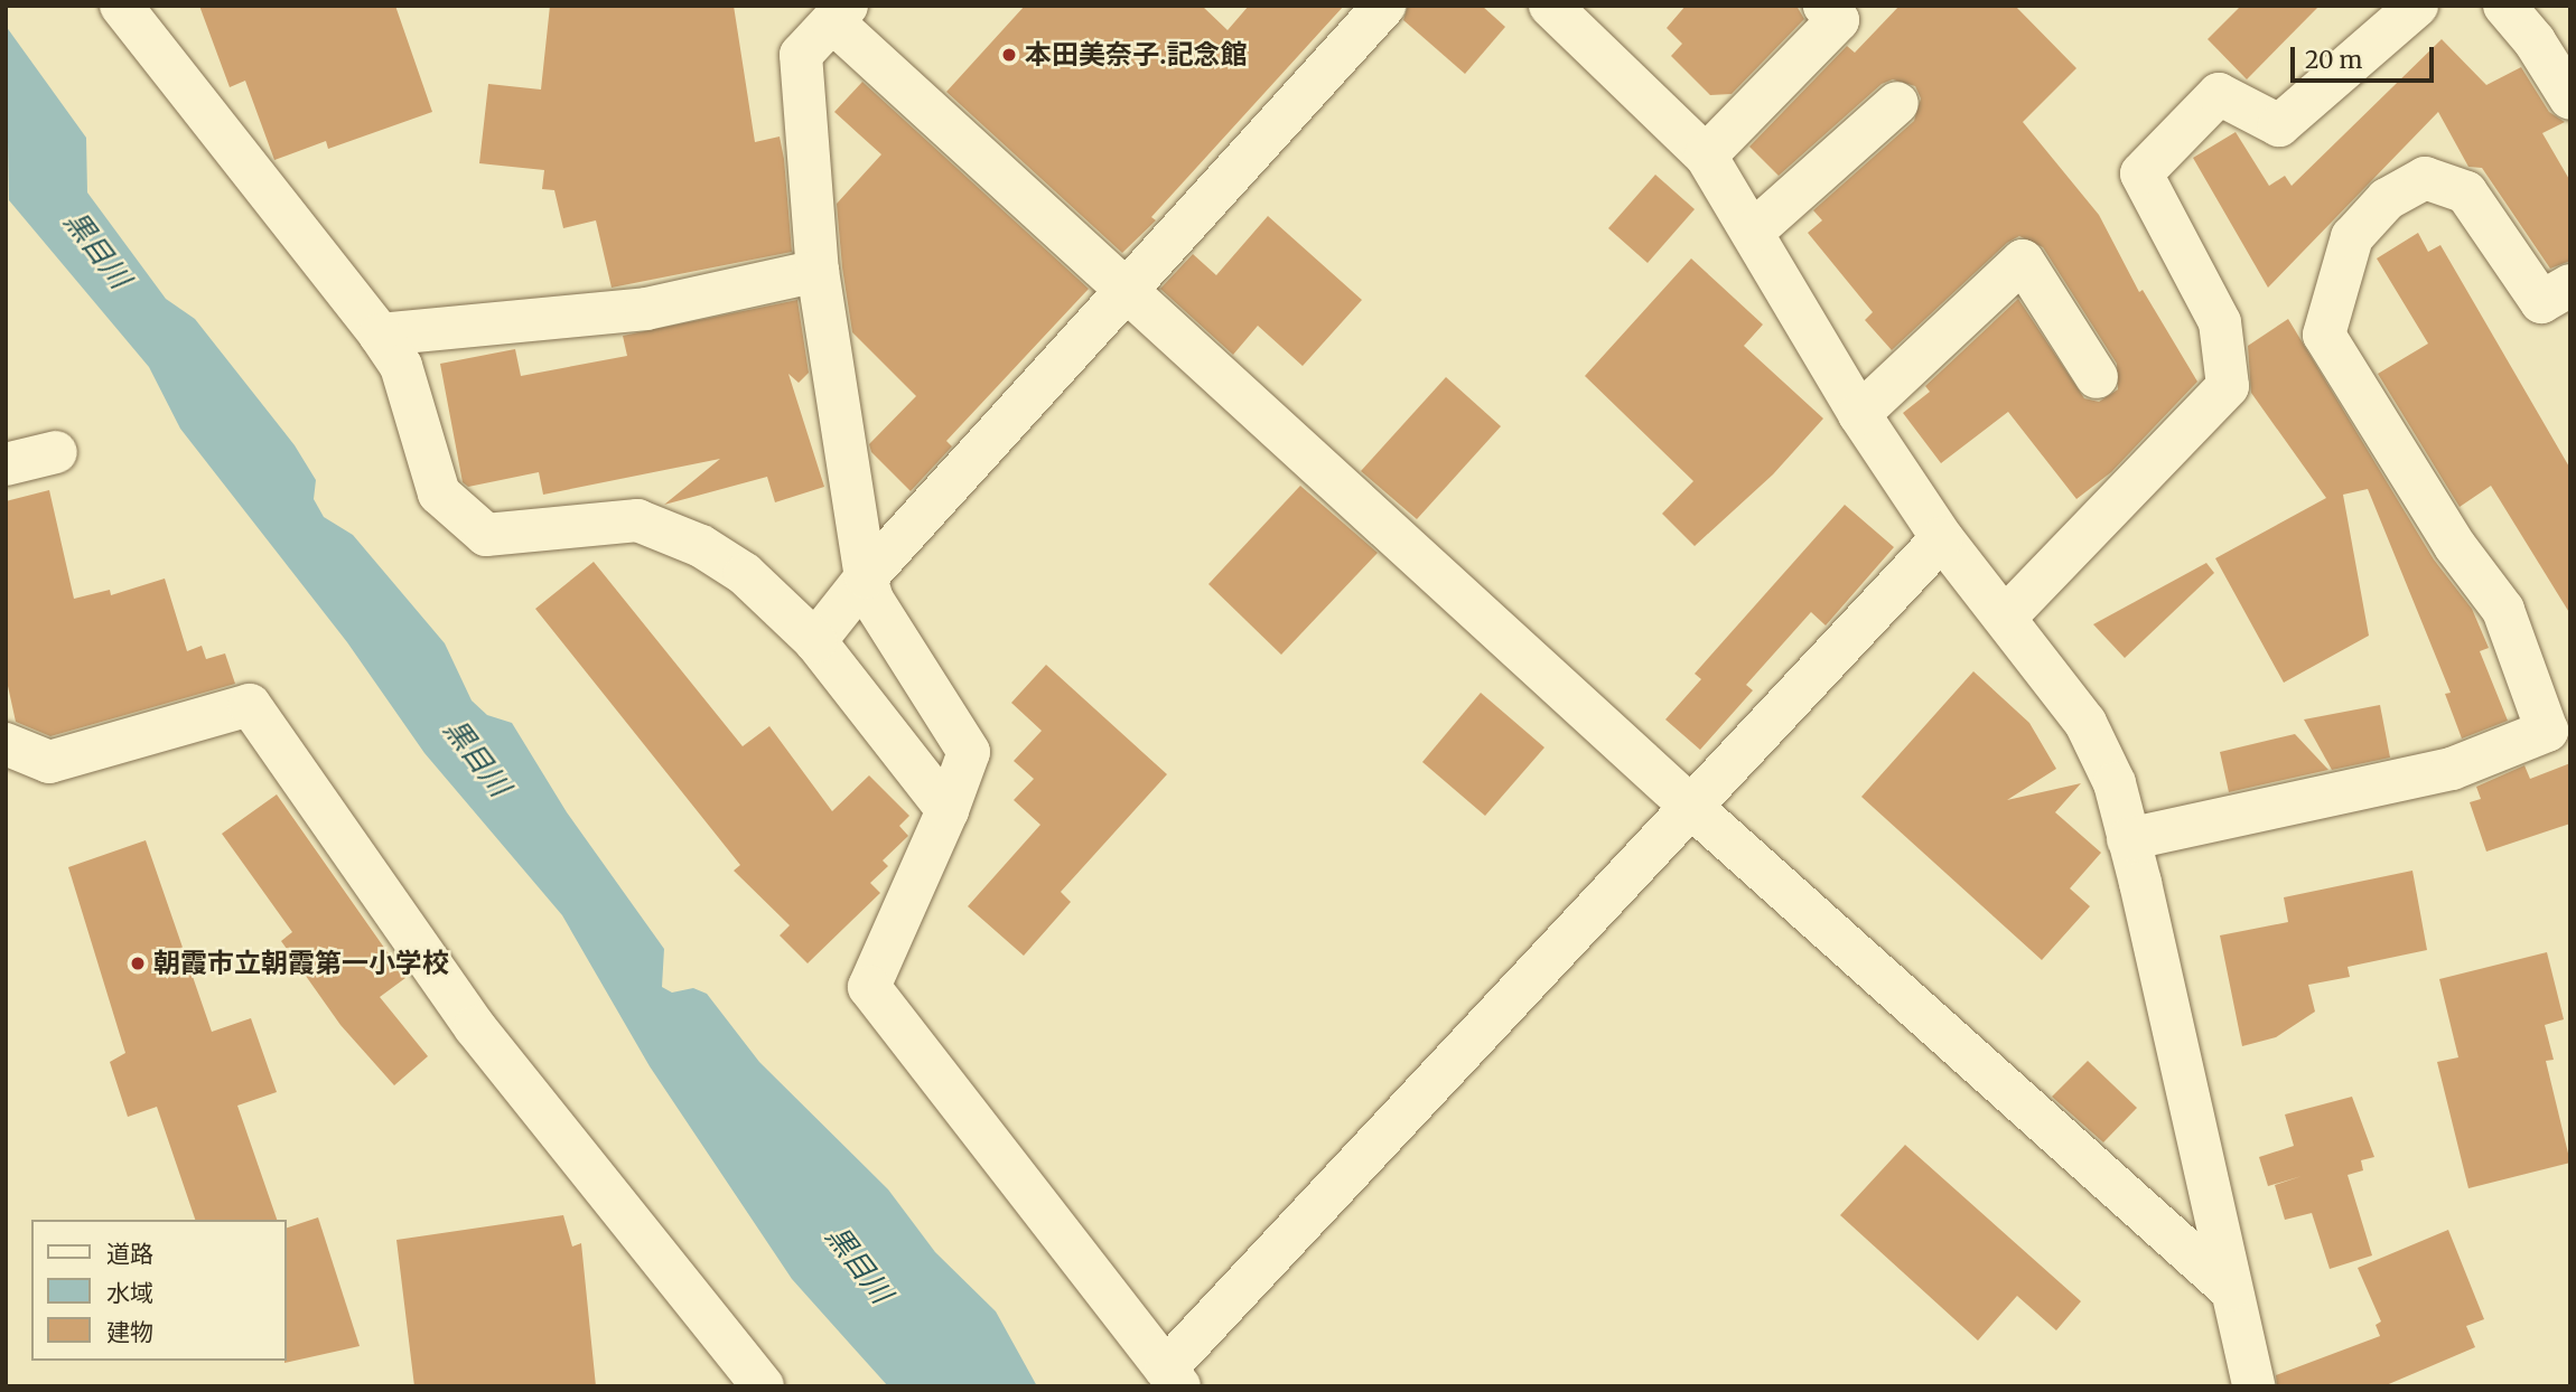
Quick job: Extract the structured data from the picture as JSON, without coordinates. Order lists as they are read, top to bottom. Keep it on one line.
{"water":["黒目川"],"places":["本田美奈子.記念館","朝霞市立朝霞第一小学校"],"legend":["道路","水域","建物"],"scale_bar":"20 m"}
